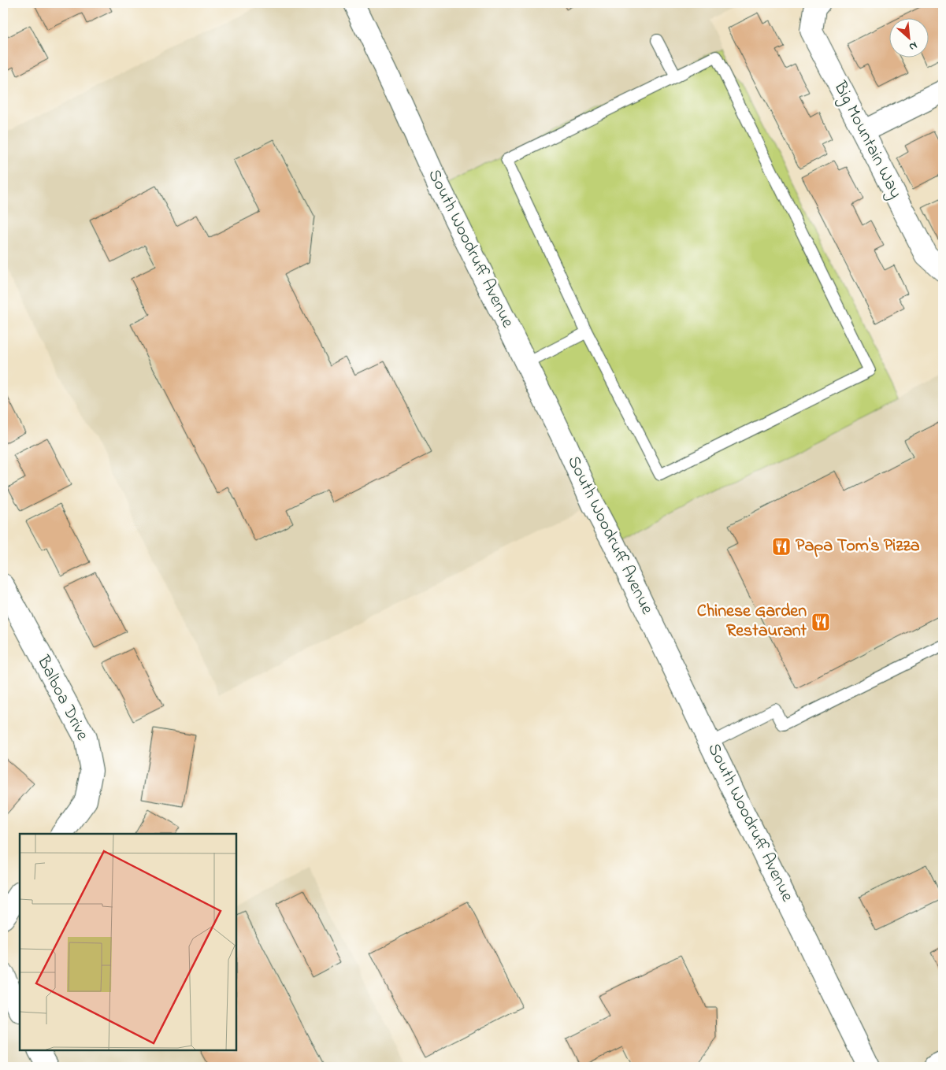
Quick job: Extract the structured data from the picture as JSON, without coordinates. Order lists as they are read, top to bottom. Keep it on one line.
{"streets":{"main road":["Big Mountain Way","South Woodruff Avenue","Balboa Drive"]},"places":{"restaurant":["Papa Tom's Pizza","Chinese Garden Restaurant"]},"north":"bottom right"}
